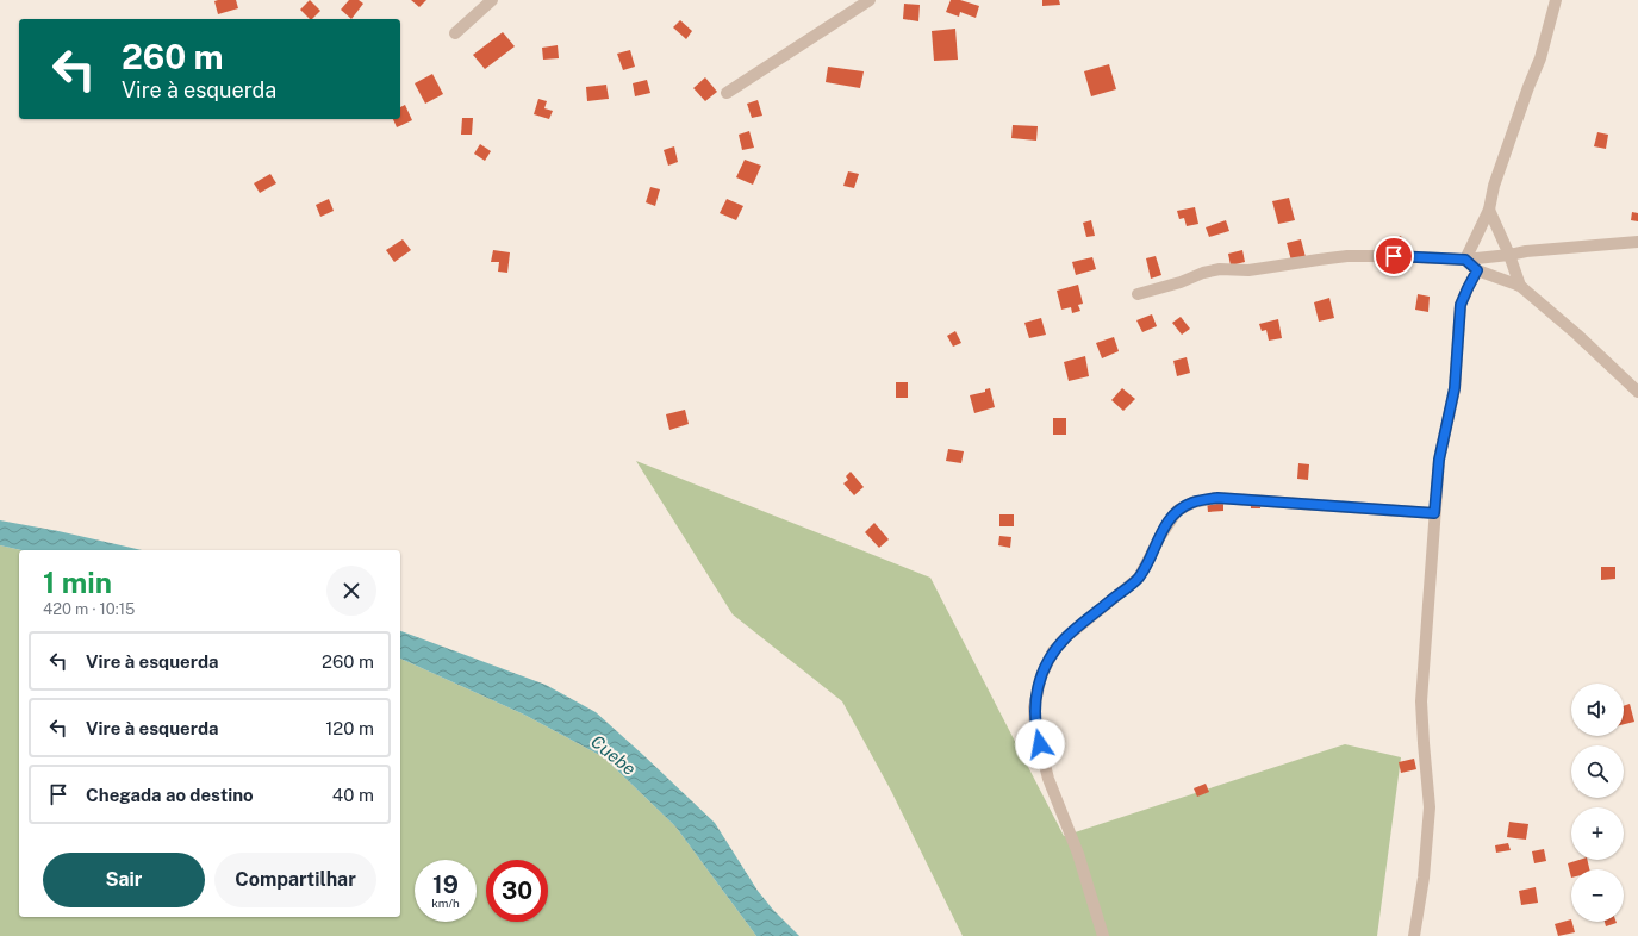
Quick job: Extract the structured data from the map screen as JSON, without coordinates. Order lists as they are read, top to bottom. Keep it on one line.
{"water":["Cuebe"],"page":{"turn":["260 m","Vire à esquerda"],"heading":["1 min","420 m · 10:15"],"list":[{"name":"Vire à esquerda","value":"260 m"},{"name":"Vire à esquerda","value":"120 m"},{"name":"Chegada ao destino","value":"40 m"}],"map_buttons":["+","−"],"buttons":["Sair","Compartilhar"],"speed":"19 km/h","limit":"30"}}
